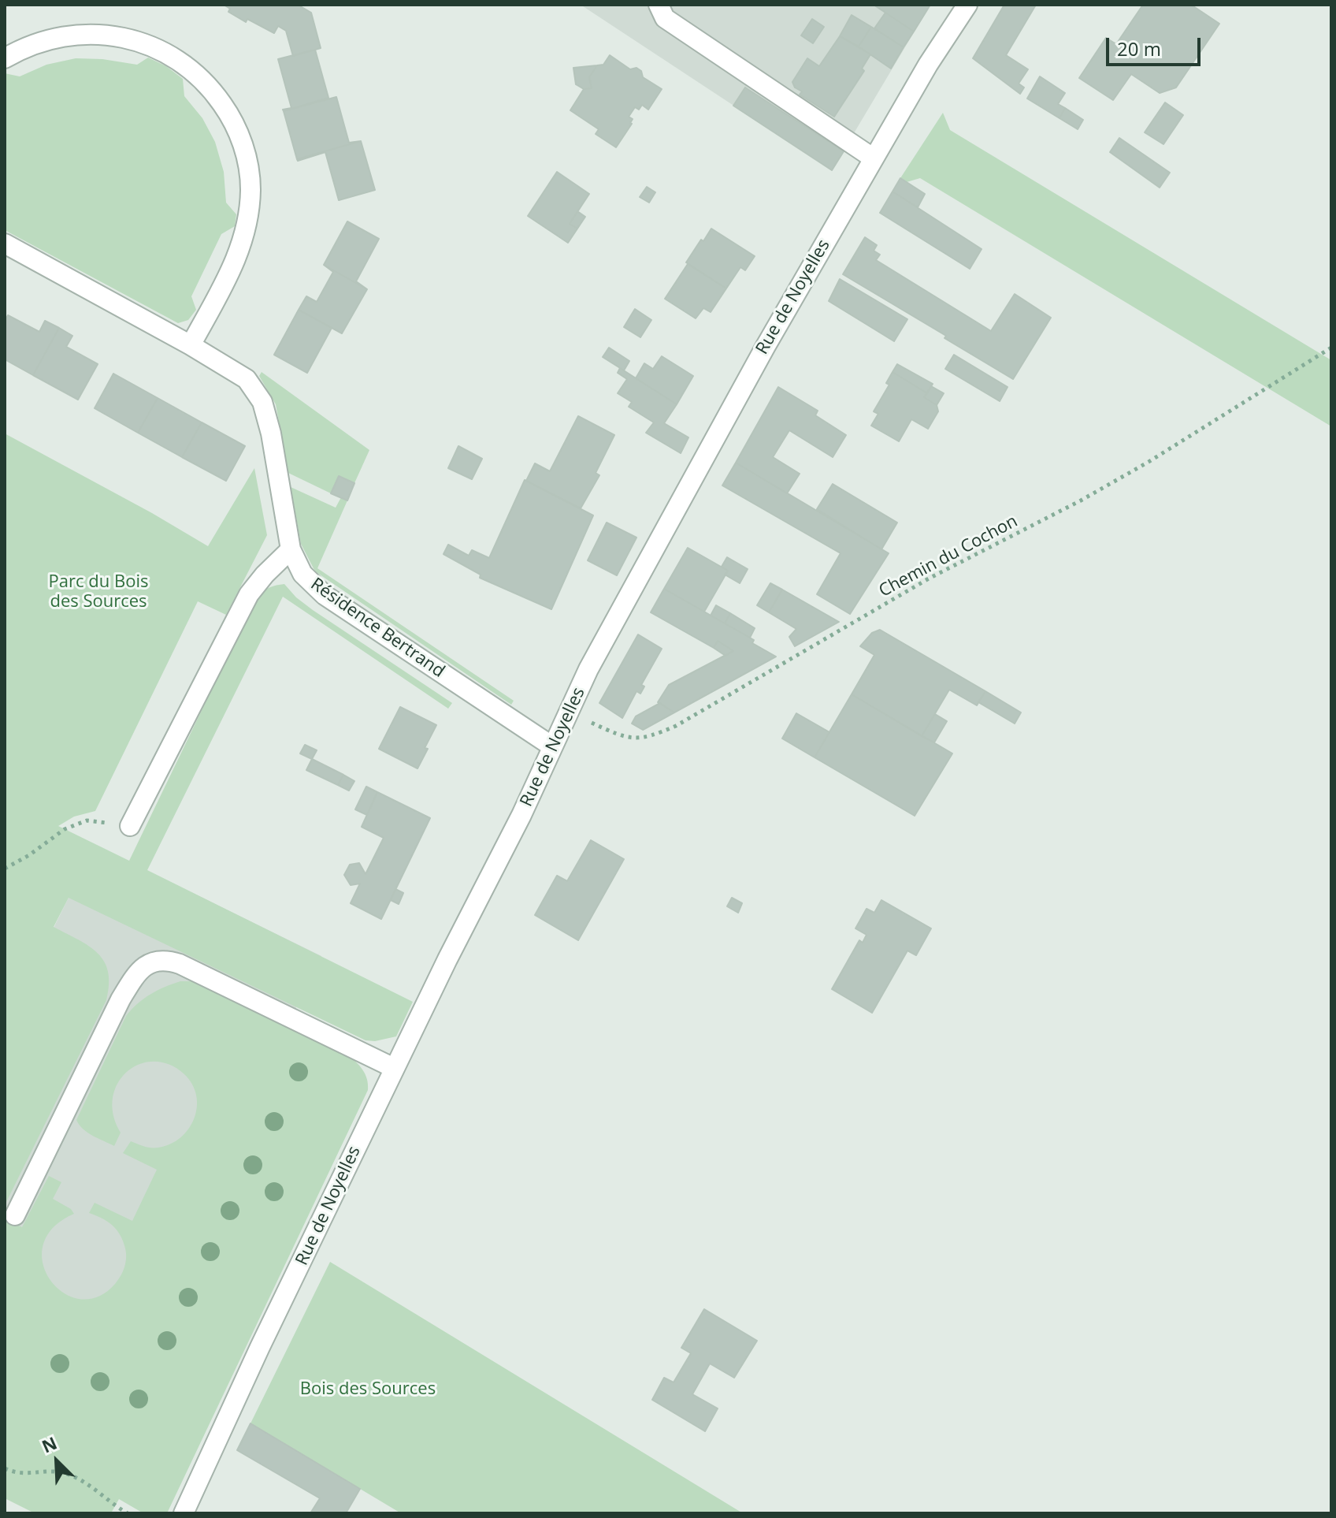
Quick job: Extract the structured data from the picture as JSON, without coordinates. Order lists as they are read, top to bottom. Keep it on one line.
{"streets":{"street":["Rue de Noyelles","Résidence Bertrand"],"path":["Chemin du Cochon"]},"crossings":[["Rue de Noyelles","Chemin du Cochon"],["Rue de Noyelles","Résidence Bertrand"]],"parks":["Parc du Bois des Sources","Bois des Sources"],"scale_bar":"20 m","north":"top left"}
